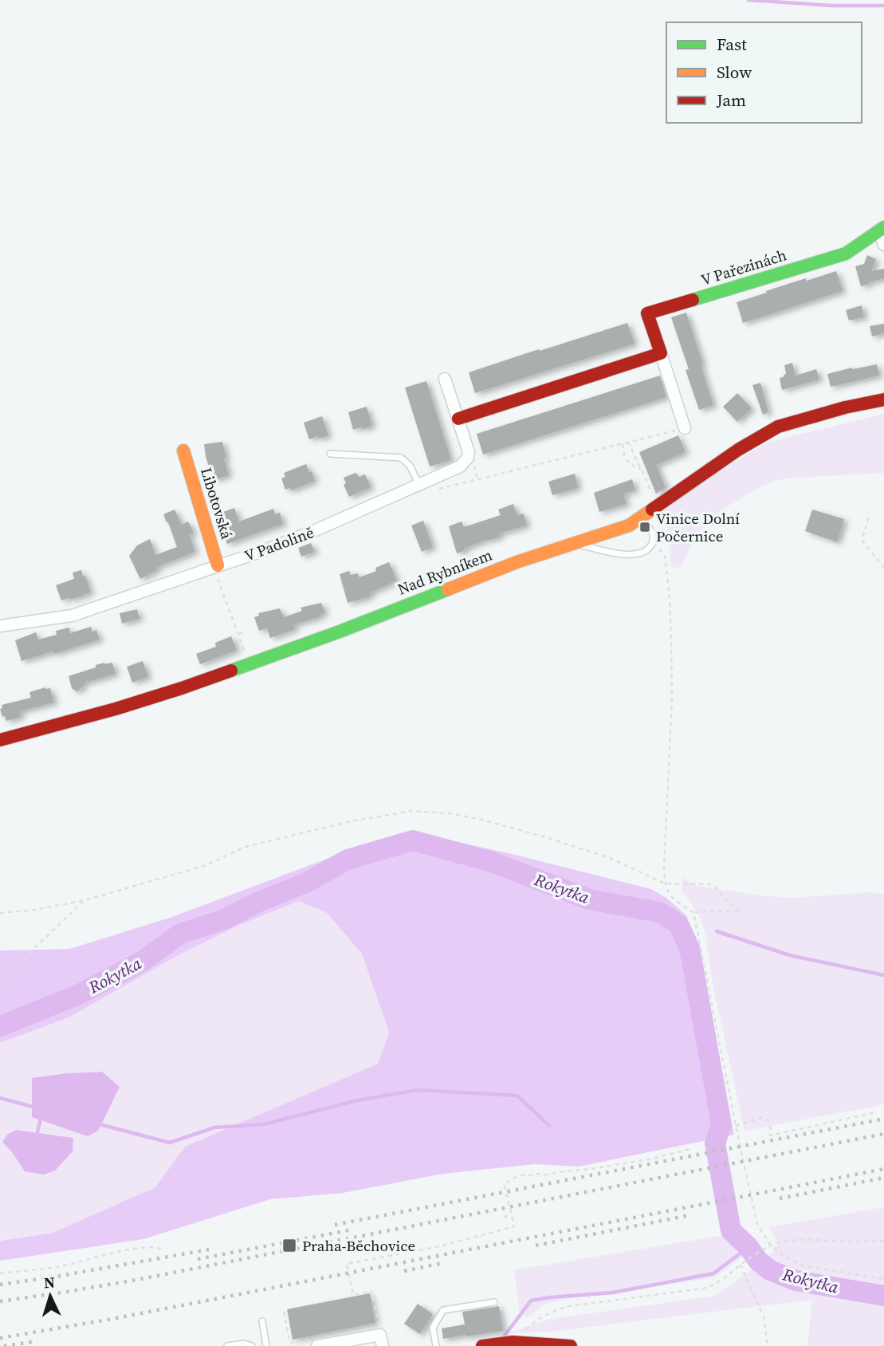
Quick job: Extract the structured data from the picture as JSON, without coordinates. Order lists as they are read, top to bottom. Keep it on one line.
{"streets":{"street":["V Pařezinách","Libotovská","V Padolině","Nad Rybníkem"]},"crossings":[["Libotovská","V Padolině"]],"water":["Rokytka"],"places":{"transit":["Vinice Dolní Počernice","Praha-Běchovice"]},"legend":["Fast","Slow","Jam"],"north":"top"}
